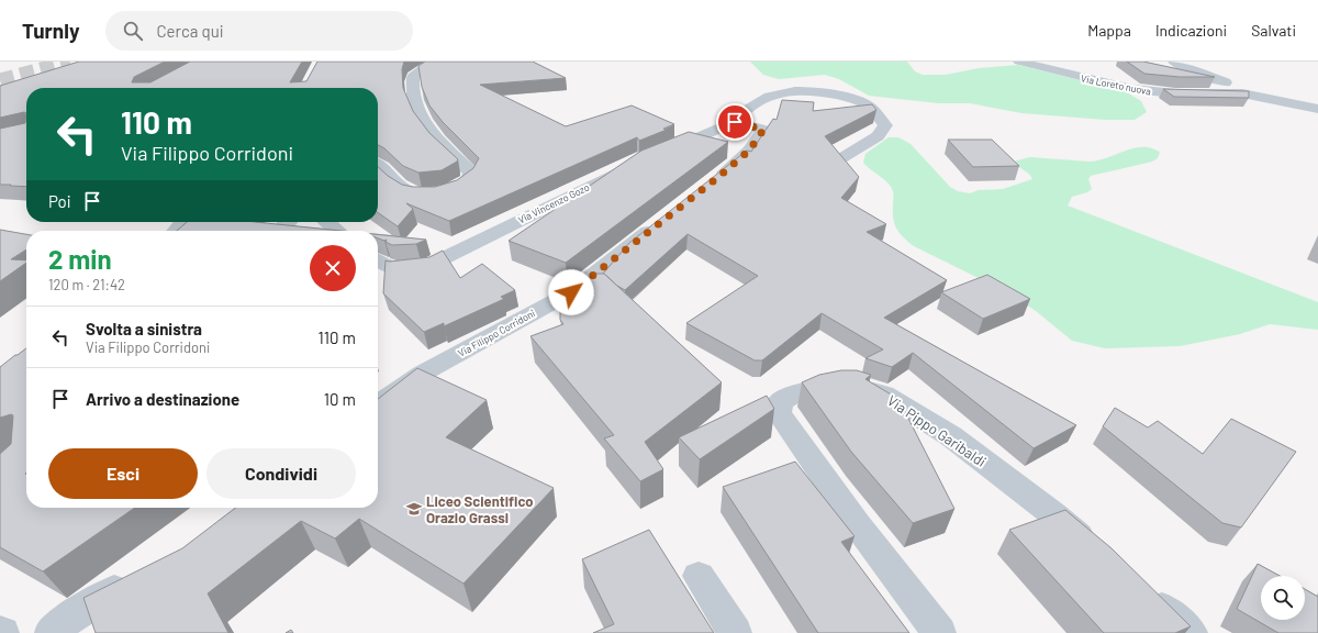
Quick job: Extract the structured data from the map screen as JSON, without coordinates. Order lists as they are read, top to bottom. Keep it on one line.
{"streets":{"street":["Via Loreto nuova","Via Vincenzo Gozo","Via Filippo Corridoni","Via Pippo Garibaldi"]},"places":{"school or university":["Liceo Scientifico Orazio Grassi"]},"page":{"header":"Turnly","search":"Cerca qui","nav":["Mappa","Indicazioni","Salvati"],"turn":["110 m","Via Filippo Corridoni"],"then":"Poi","heading":["2 min","120 m · 21:42"],"list":[{"name":"Svolta a sinistra","note":"Via Filippo Corridoni","value":"110 m"},{"name":"Arrivo a destinazione","value":"10 m"}],"buttons":["Esci","Condividi"]}}
